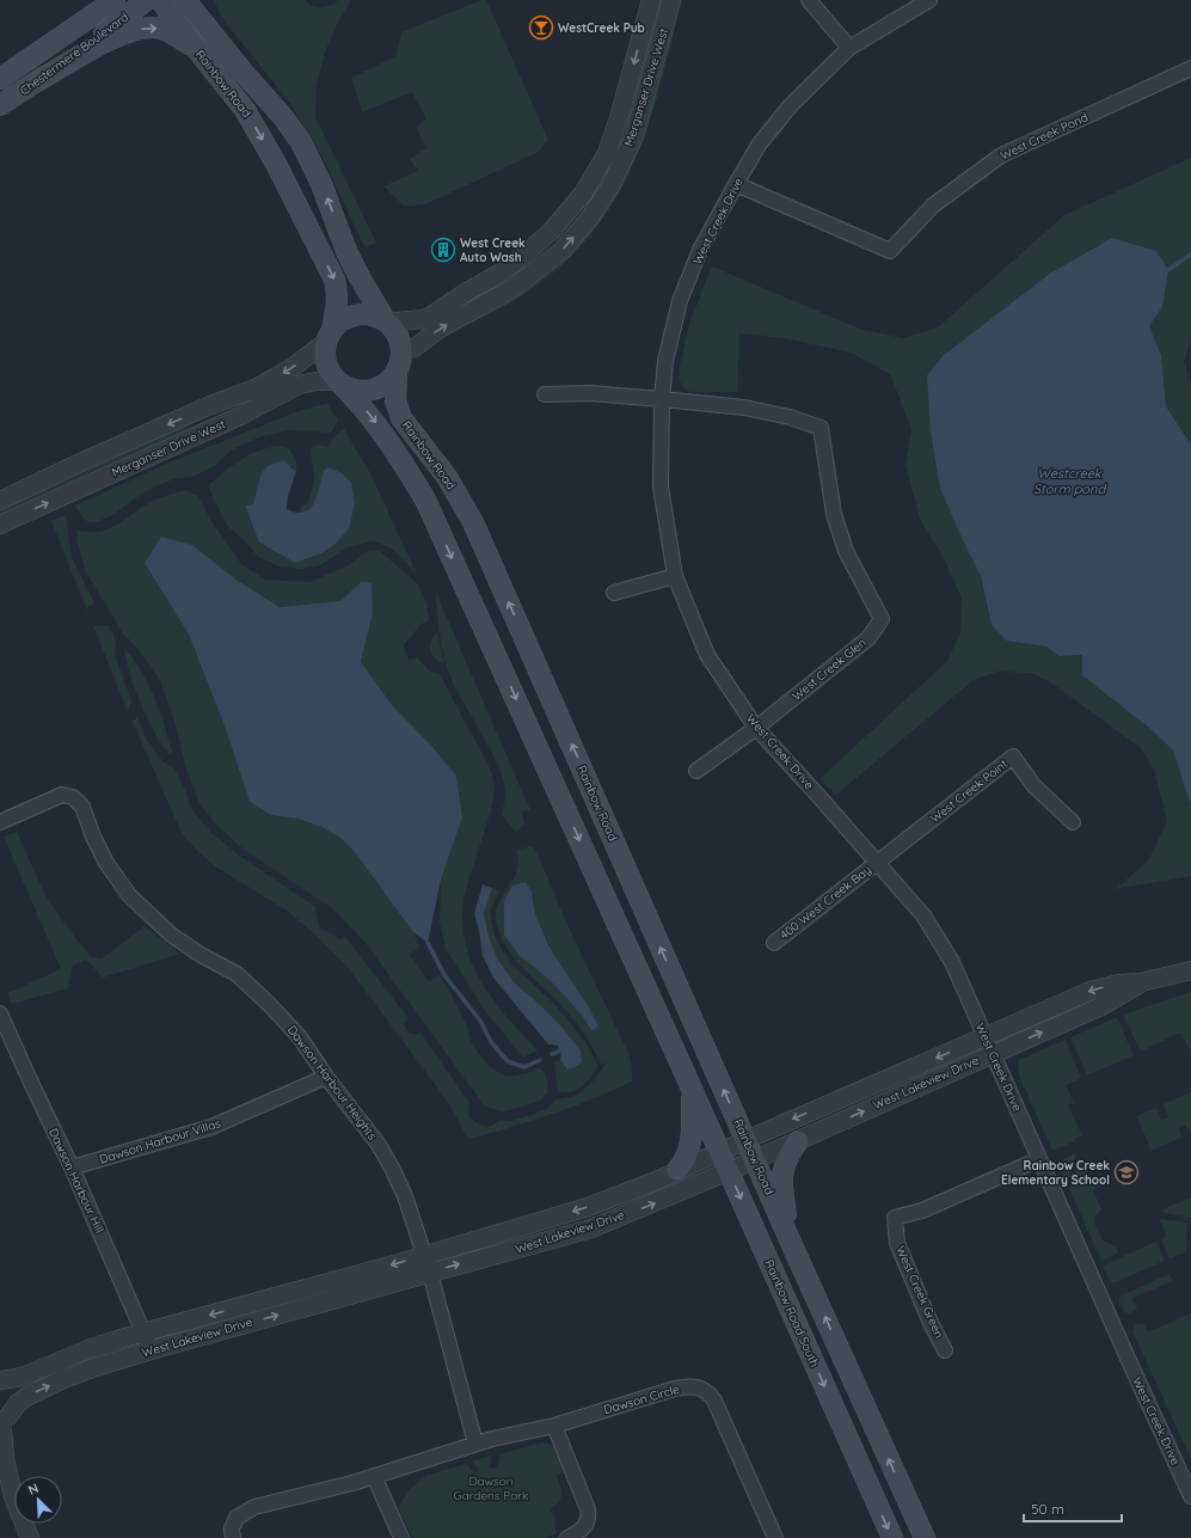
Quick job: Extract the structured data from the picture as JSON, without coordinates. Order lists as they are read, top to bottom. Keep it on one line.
{"streets":{"main road":["Chestermere Boulevard","Rainbow Road","Rainbow Road South"],"street":["Merganser Drive West","West Creek Pond","West Creek Drive","West Creek Glen","West Creek Point","400 West Creek Bay","Dawson Harbour Heights","West Lakeview Drive","Dawson Harbour Villas","Dawson Harbour Hill","West Creek Green","Dawson Circle"]},"crossings":[["Rainbow Road","Merganser Drive West"],["Rainbow Road","West Lakeview Drive"],["Rainbow Road","Rainbow Road South"],["West Creek Pond","West Creek Drive"],["West Creek Drive","West Creek Glen"],["West Creek Drive","West Creek Point"],["West Creek Drive","400 West Creek Bay"],["West Creek Drive","West Lakeview Drive"],["West Creek Drive","West Creek Green"],["West Creek Point","400 West Creek Bay"],["Dawson Harbour Heights","West Lakeview Drive"],["Dawson Harbour Heights","Dawson Harbour Villas"],["West Lakeview Drive","Dawson Harbour Hill"],["West Lakeview Drive","Rainbow Road South"],["Dawson Harbour Villas","Dawson Harbour Hill"]],"water":["Westcreek Storm pond"],"parks":["Dawson Gardens Park"],"places":{"bar":["WestCreek Pub"],"building":["West Creek Auto Wash"],"school or university":["Rainbow Creek Elementary School"]},"scale_bar":"50 m","north":"top left"}
